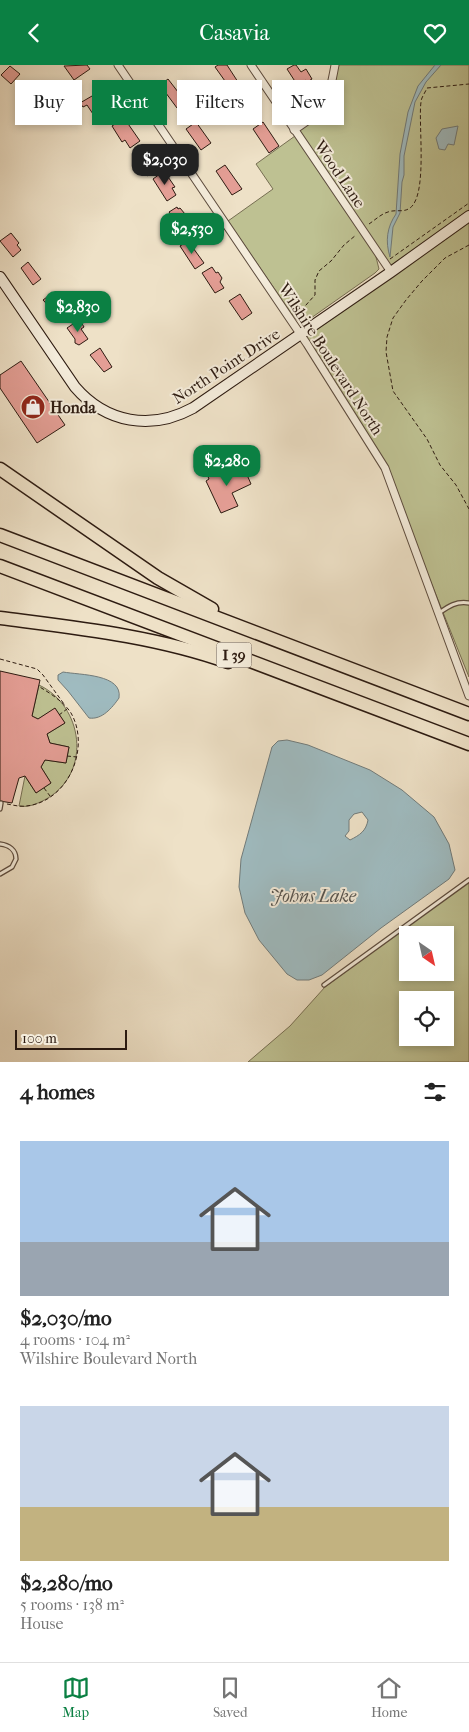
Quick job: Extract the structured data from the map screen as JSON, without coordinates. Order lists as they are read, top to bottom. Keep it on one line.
{"streets":{"highway":["I 39"],"street":["Wood Lane","Wilshire Boulevard North","North Point Drive"]},"crossings":[["Wood Lane","North Point Drive"],["Wilshire Boulevard North","North Point Drive"]],"water":["Johns Lake"],"places":{"shop":["Honda"]},"scale_bar":"100 m","north":"bottom right","page":{"header":"Casavia","chip":["Buy","Rent","Filters","New"],"price":["$2,030","$2,530","$2,830","$2,280"],"scale":"100 m","heading":"4 homes","list":[{"name":"$2,030/mo","note":"4 rooms · 104 m² · Wilshire Boulevard North"},{"name":"$2,280/mo","note":"5 rooms · 138 m² · House"}],"tabs":["Map","Saved","Home"]}}
